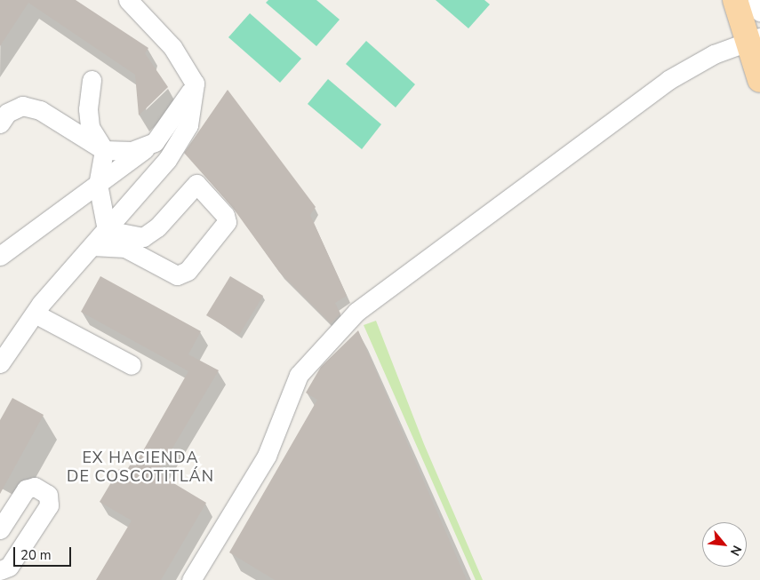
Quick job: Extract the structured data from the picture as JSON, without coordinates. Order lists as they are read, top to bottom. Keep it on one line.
{"districts":["EX HACIENDA DE COSCOTITLÁN"],"scale_bar":"20 m","north":"bottom right"}
